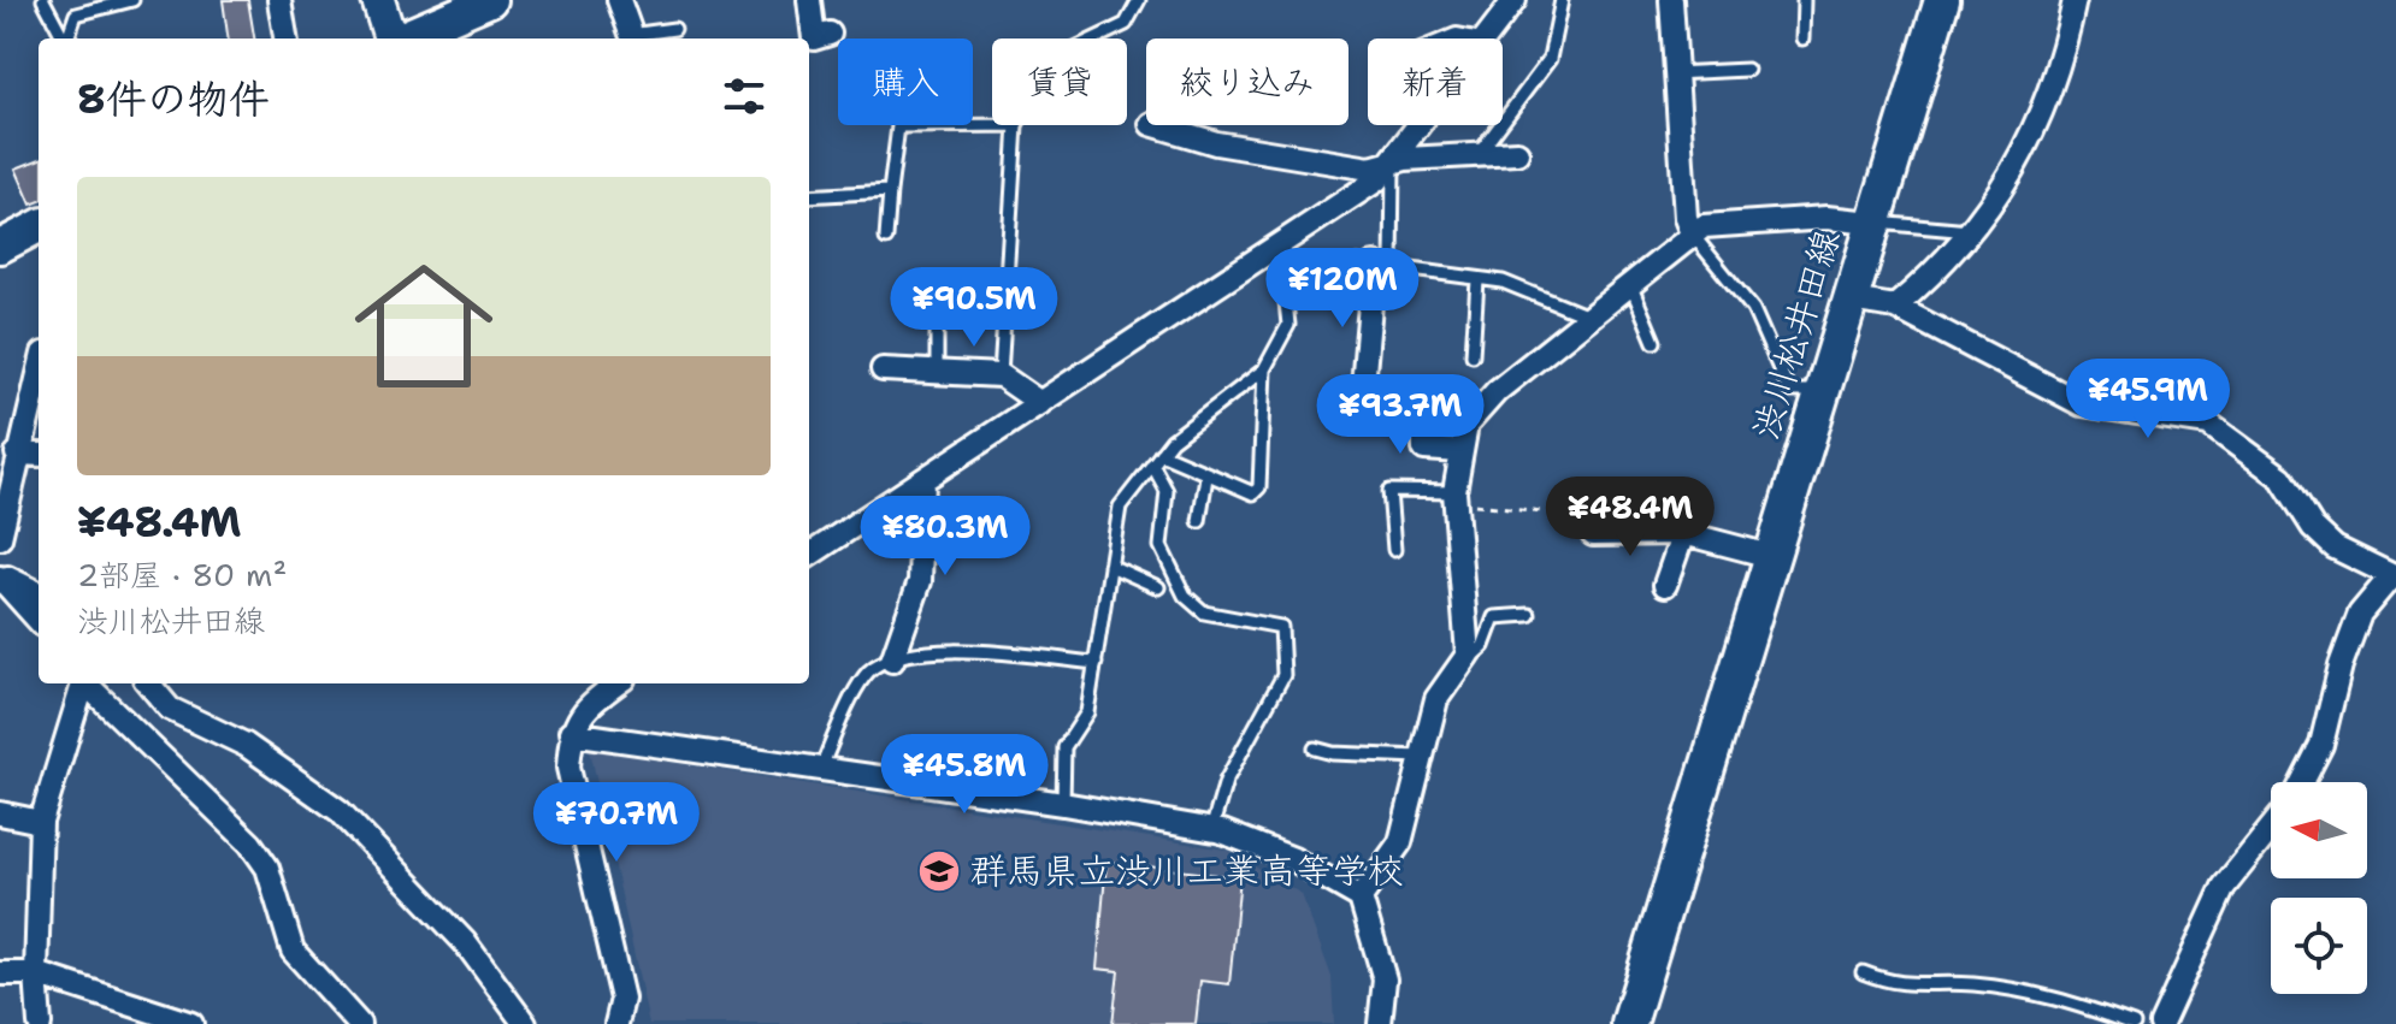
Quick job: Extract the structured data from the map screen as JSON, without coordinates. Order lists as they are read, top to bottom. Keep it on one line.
{"streets":{"main road":["渋川松井田線"]},"places":{"school or university":["群馬県立渋川工業高等学校"]},"north":"left","page":{"chip":["購入","賃貸","絞り込み","新着"],"heading":"8件の物件","list":[{"name":"¥48.4M","note":"2部屋 · 80 m² · 渋川松井田線"}],"price":["¥120M","¥90.5M","¥45.9M","¥93.7M","¥48.4M","¥80.3M","¥45.8M","¥70.7M"]}}
